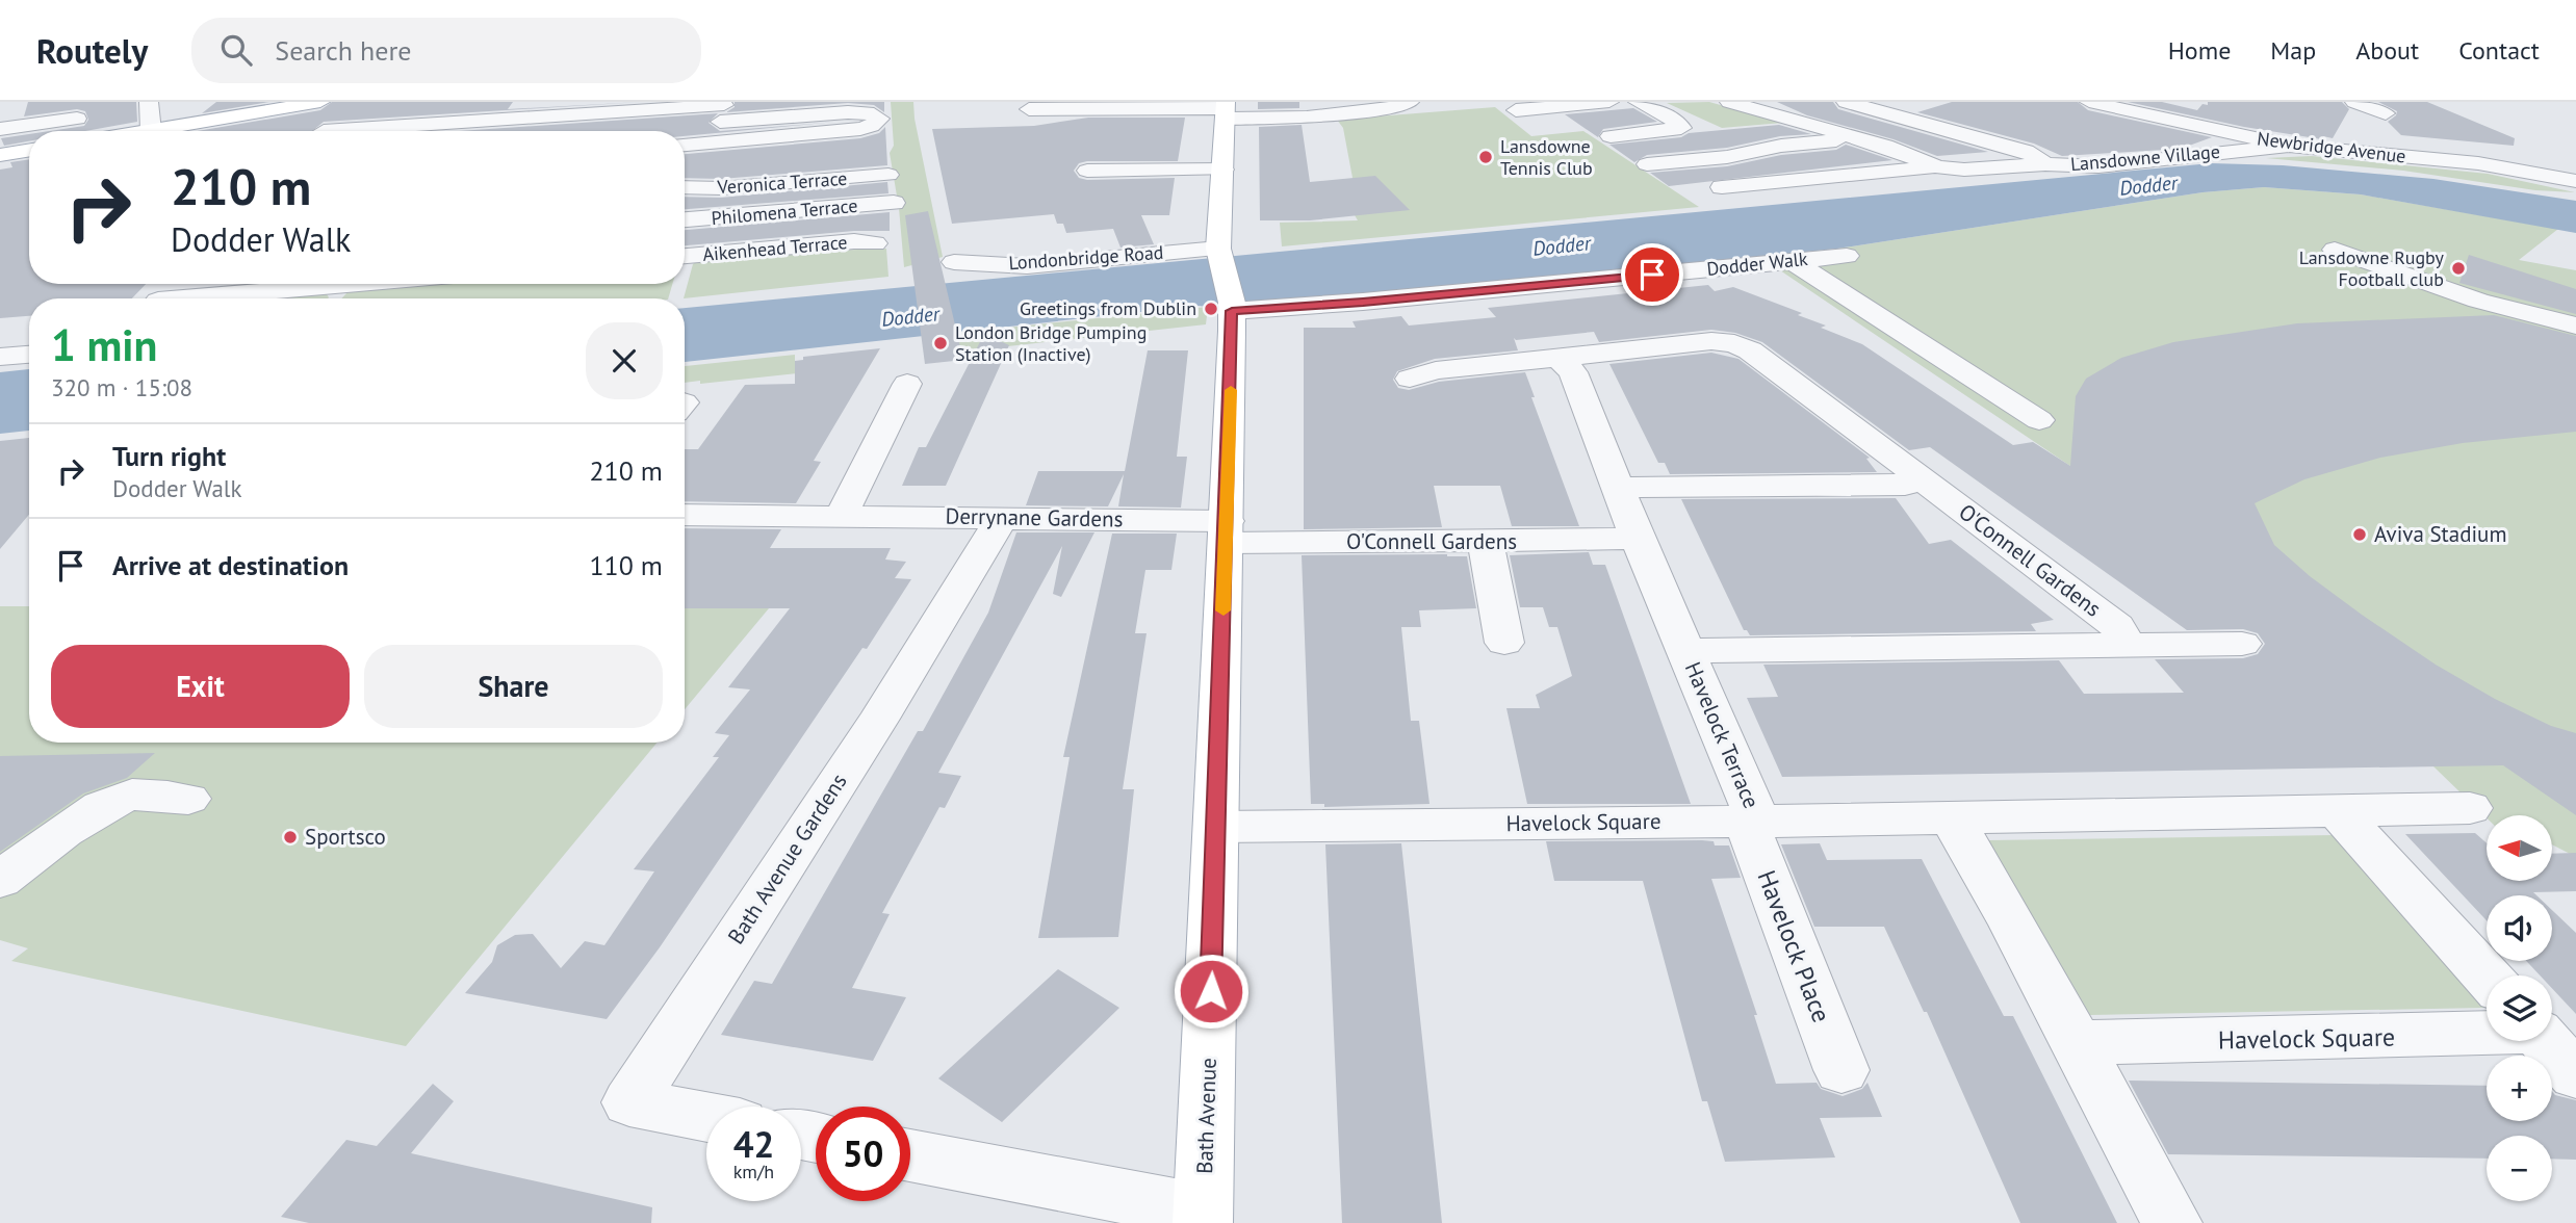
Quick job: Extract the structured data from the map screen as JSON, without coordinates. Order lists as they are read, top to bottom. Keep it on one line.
{"streets":{"main road":["Bath Avenue"],"street":["Newbridge Avenue","Lansdowne Village","Veronica Terrace","Philomena Terrace","Aikenhead Terrace","Londonbridge Road","Dodder Walk","Derrynane Gardens","O'Connell Gardens","Havelock Terrace","Havelock Square","Bath Avenue Gardens","Havelock Place"]},"crossings":[["Newbridge Avenue","Lansdowne Village"],["Londonbridge Road","Bath Avenue"],["Dodder Walk","Bath Avenue"],["Derrynane Gardens","O'Connell Gardens"],["Derrynane Gardens","Bath Avenue Gardens"],["Derrynane Gardens","Bath Avenue"],["O'Connell Gardens","Bath Avenue"],["Havelock Terrace","Havelock Square"],["Havelock Terrace","Havelock Place"],["Havelock Square","Havelock Place"],["Havelock Square","Bath Avenue"]],"water":["Dodder"],"places":["Lansdowne Tennis Club","Lansdowne Rugby Football club","Greetings from Dublin","London Bridge Pumping Station (Inactive)","Aviva Stadium","Sportsco"],"north":"left","page":{"header":"Routely","search":"Search here","nav":["Home","Map","About","Contact"],"turn":["210 m","Dodder Walk"],"heading":["1 min","320 m · 15:08"],"list":[{"name":"Turn right","note":"Dodder Walk","value":"210 m"},{"name":"Arrive at destination","value":"110 m"}],"buttons":["Exit","Share"],"map_buttons":["+","−"],"speed":"42 km/h","limit":"50"}}
